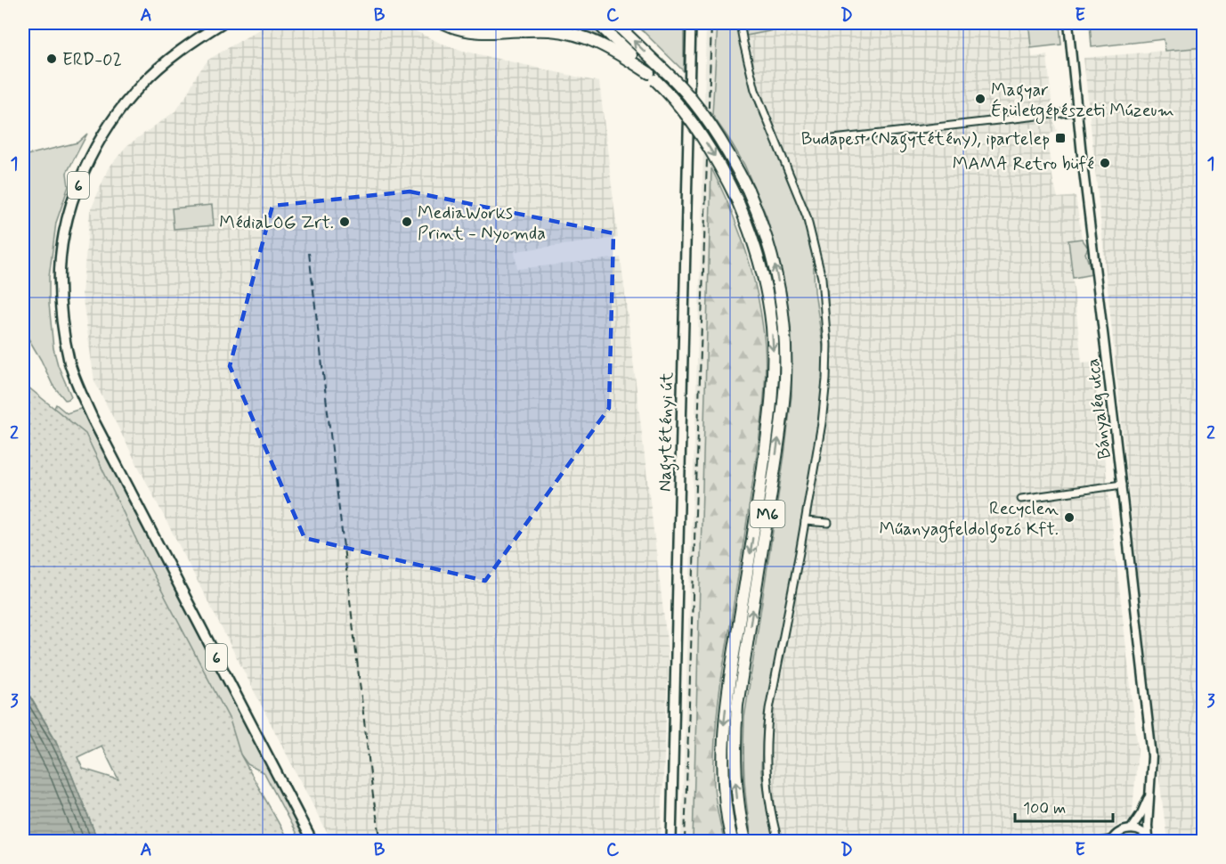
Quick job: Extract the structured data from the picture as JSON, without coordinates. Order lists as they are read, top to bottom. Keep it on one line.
{"streets":{"highway":["M6"],"main road":["6","Nagytétényi út"],"street":["Bányalég utca"]},"places":{"other":["ERD-02","Magyar Épületgépészeti Múzeum","MAMA Retro büfé","MédiaLOG Zrt.","MediaWorks Print - Nyomda","Recyclen Műanyagfeldolgozó Kft."],"transit":["Budapest (Nagytétény), ipartelep"]},"scale_bar":"100 m","grid":{"columns":["A","B","C","D","E"],"rows":["1","2","3"]}}
